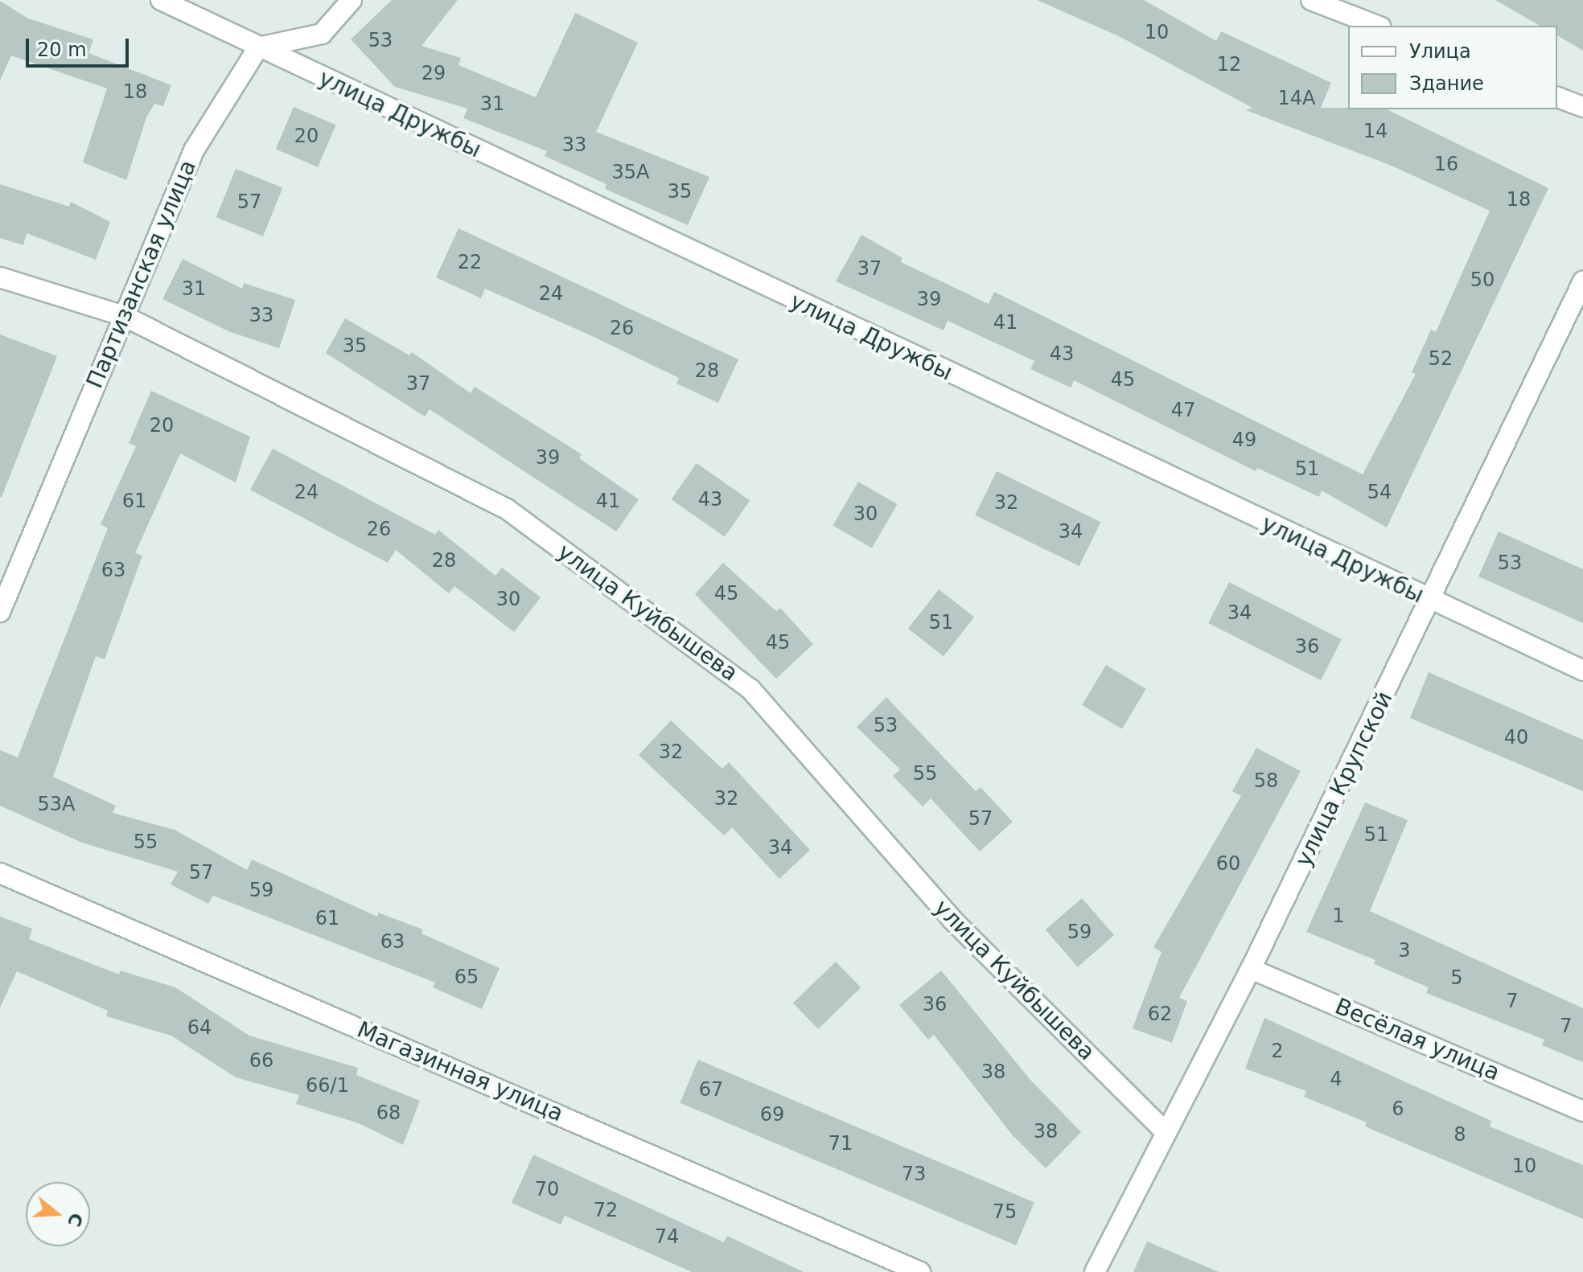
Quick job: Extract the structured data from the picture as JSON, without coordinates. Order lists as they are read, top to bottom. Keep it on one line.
{"streets":{"street":["улица Дружбы","Партизанская улица","улица Куйбышева","улица Крупской","Весёлая улица","Магазинная улица"]},"crossings":[["улица Дружбы","Партизанская улица"],["улица Дружбы","улица Крупской"],["Партизанская улица","улица Куйбышева"],["улица Куйбышева","улица Крупской"],["улица Крупской","Весёлая улица"]],"house_numbers":["10","53","12","29","18","14А","31","14","20","33","16","35А","35","18","57","22","37","50","31","24","39","33","41","26","35","43","52","28","45","37","47","20","49","39","51","24","54","43","61","41","32","30","26","34","28","53","63","45","30","34","51","45","36","53","40","32","55","58","32","53А","57","51","55","34","60","57","59","1","61","59","63","3","65","5","7","36","62","7","64","2","66","38","4","66/1","67","6","68","69","38","8","71","10","73","70","72","75","74"],"legend":["Улица","Здание"],"scale_bar":"20 m","north":"right"}
